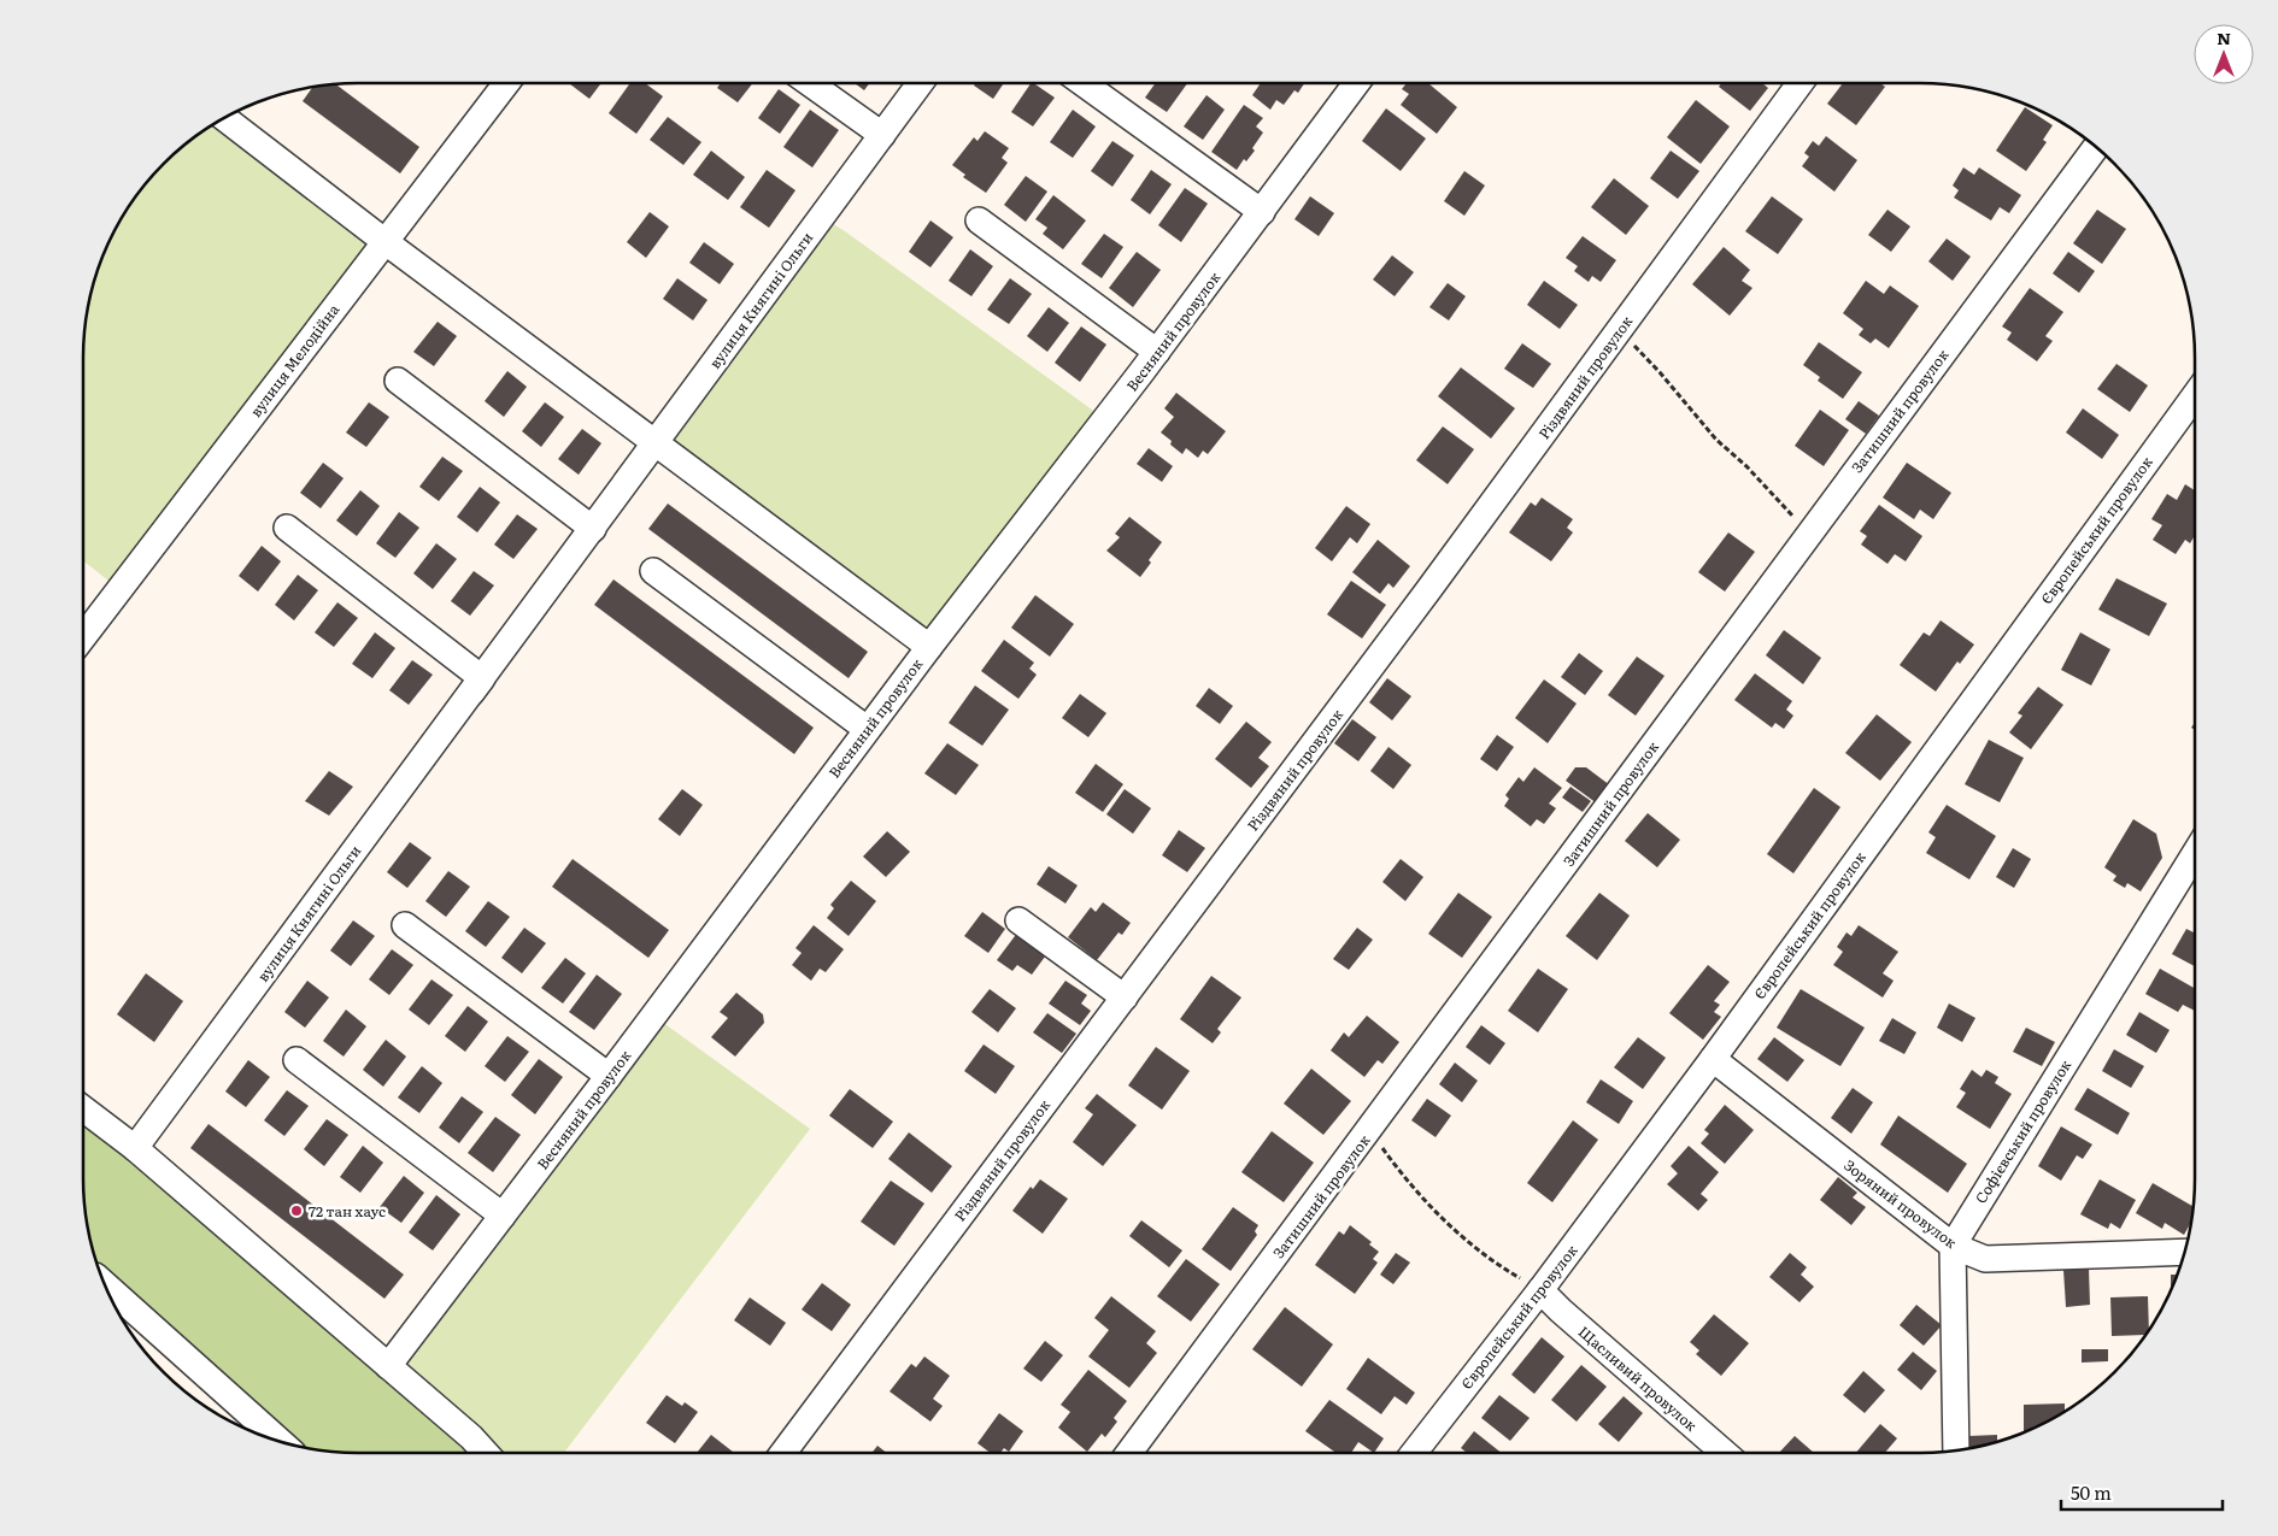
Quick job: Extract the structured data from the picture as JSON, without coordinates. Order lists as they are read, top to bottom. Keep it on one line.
{"streets":{"street":["вулиця Княгині Ольги","Весняний провулок","вулиця Мелодійна","Різдвяний провулок","Затишний провулок","Європейський провулок","Софієвський провулок","Зоряний провулок","Щасливий провулок"]},"crossings":[["Європейський провулок","Зоряний провулок"],["Європейський провулок","Щасливий провулок"],["Софієвський провулок","Зоряний провулок"]],"places":["72 тан хаус"],"scale_bar":"50 m","north":"top"}
